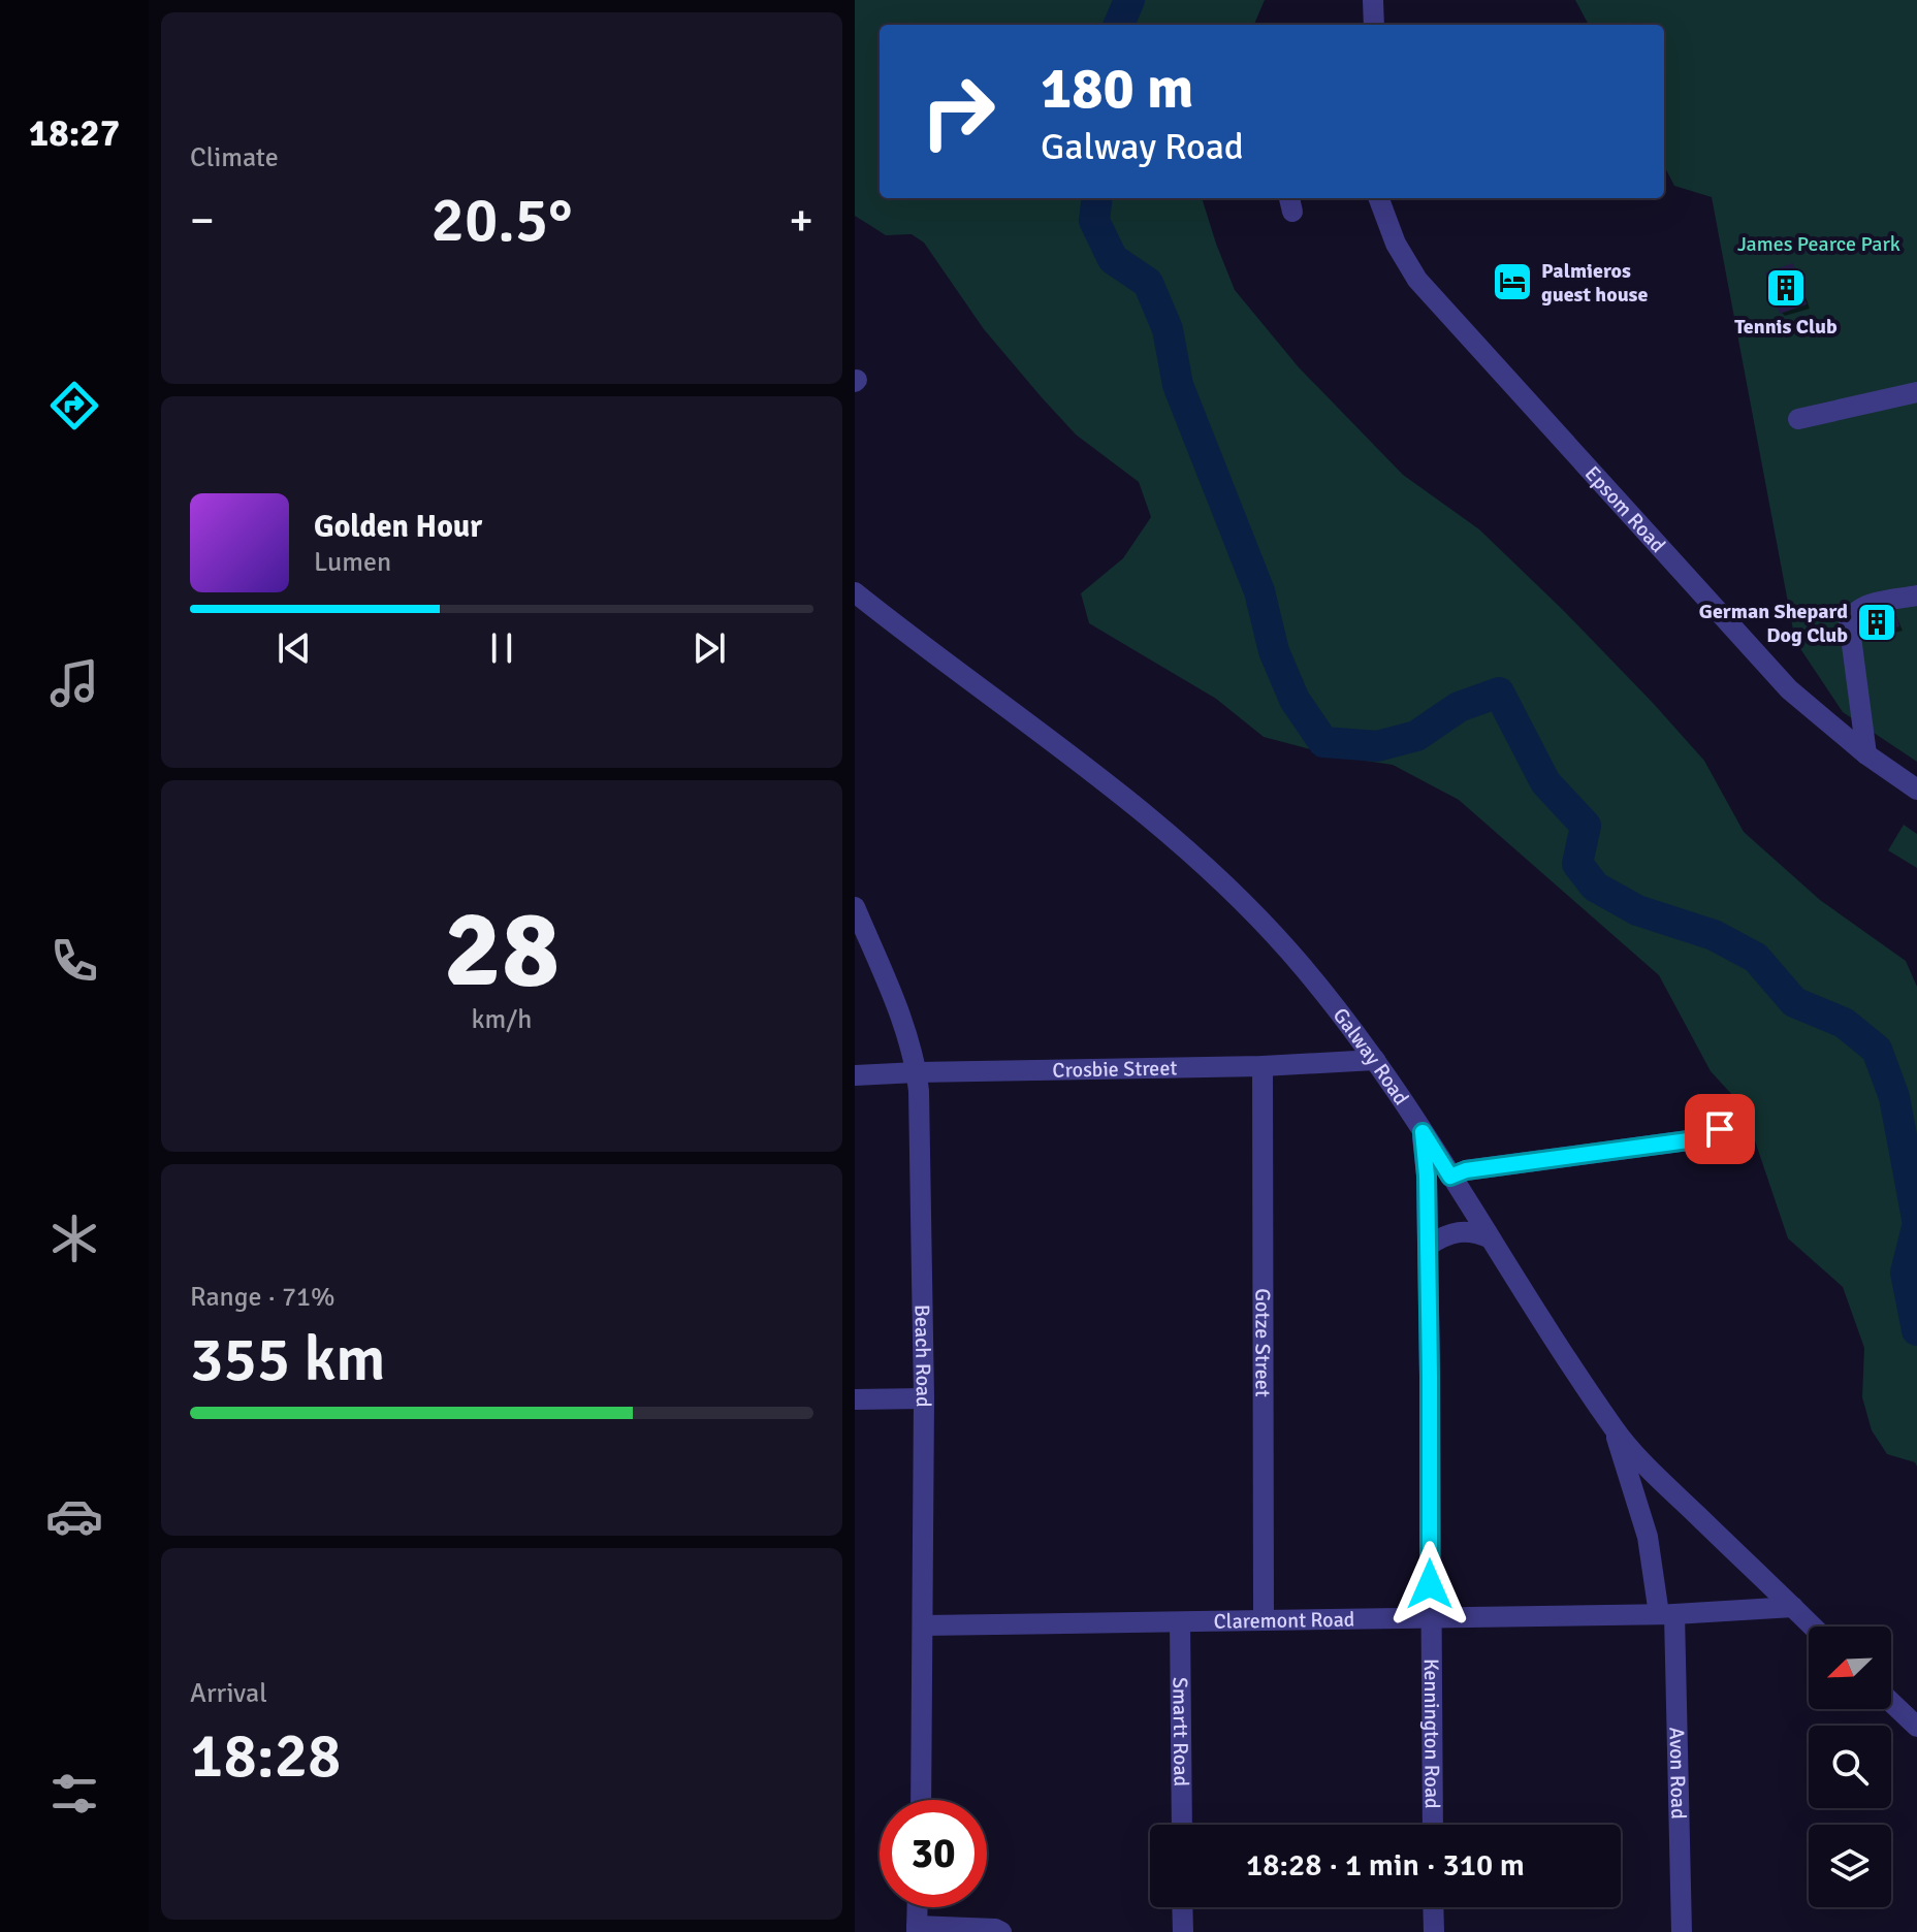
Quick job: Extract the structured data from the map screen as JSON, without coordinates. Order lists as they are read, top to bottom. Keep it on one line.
{"streets":{"street":["Epsom Road","Galway Road","Crosbie Street","Gotze Street","Beach Road","Claremont Road","Smartt Road","Kennington Road","Avon Road"]},"crossings":[["Galway Road","Crosbie Street"],["Galway Road","Claremont Road"],["Galway Road","Kennington Road"],["Galway Road","Avon Road"],["Crosbie Street","Gotze Street"],["Crosbie Street","Beach Road"],["Gotze Street","Claremont Road"],["Beach Road","Claremont Road"],["Claremont Road","Smartt Road"],["Claremont Road","Kennington Road"],["Claremont Road","Avon Road"]],"parks":["James Pearce Park"],"places":{"hotel":["Palmieros guest house"],"building":["Tennis Club","German Shepard Dog Club"]},"north":"bottom left","page":{"tabs":"18:27","tile":["Climate",["28","km/h"],["Range · 71%","355 km"],["Arrival","18:28"]],"turn":["180 m","Galway Road"],"heat":["−","20.5°","+"],"song":["Golden Hour","Lumen"],"limit":"30","trip":"18:28 · 1 min · 310 m"}}
